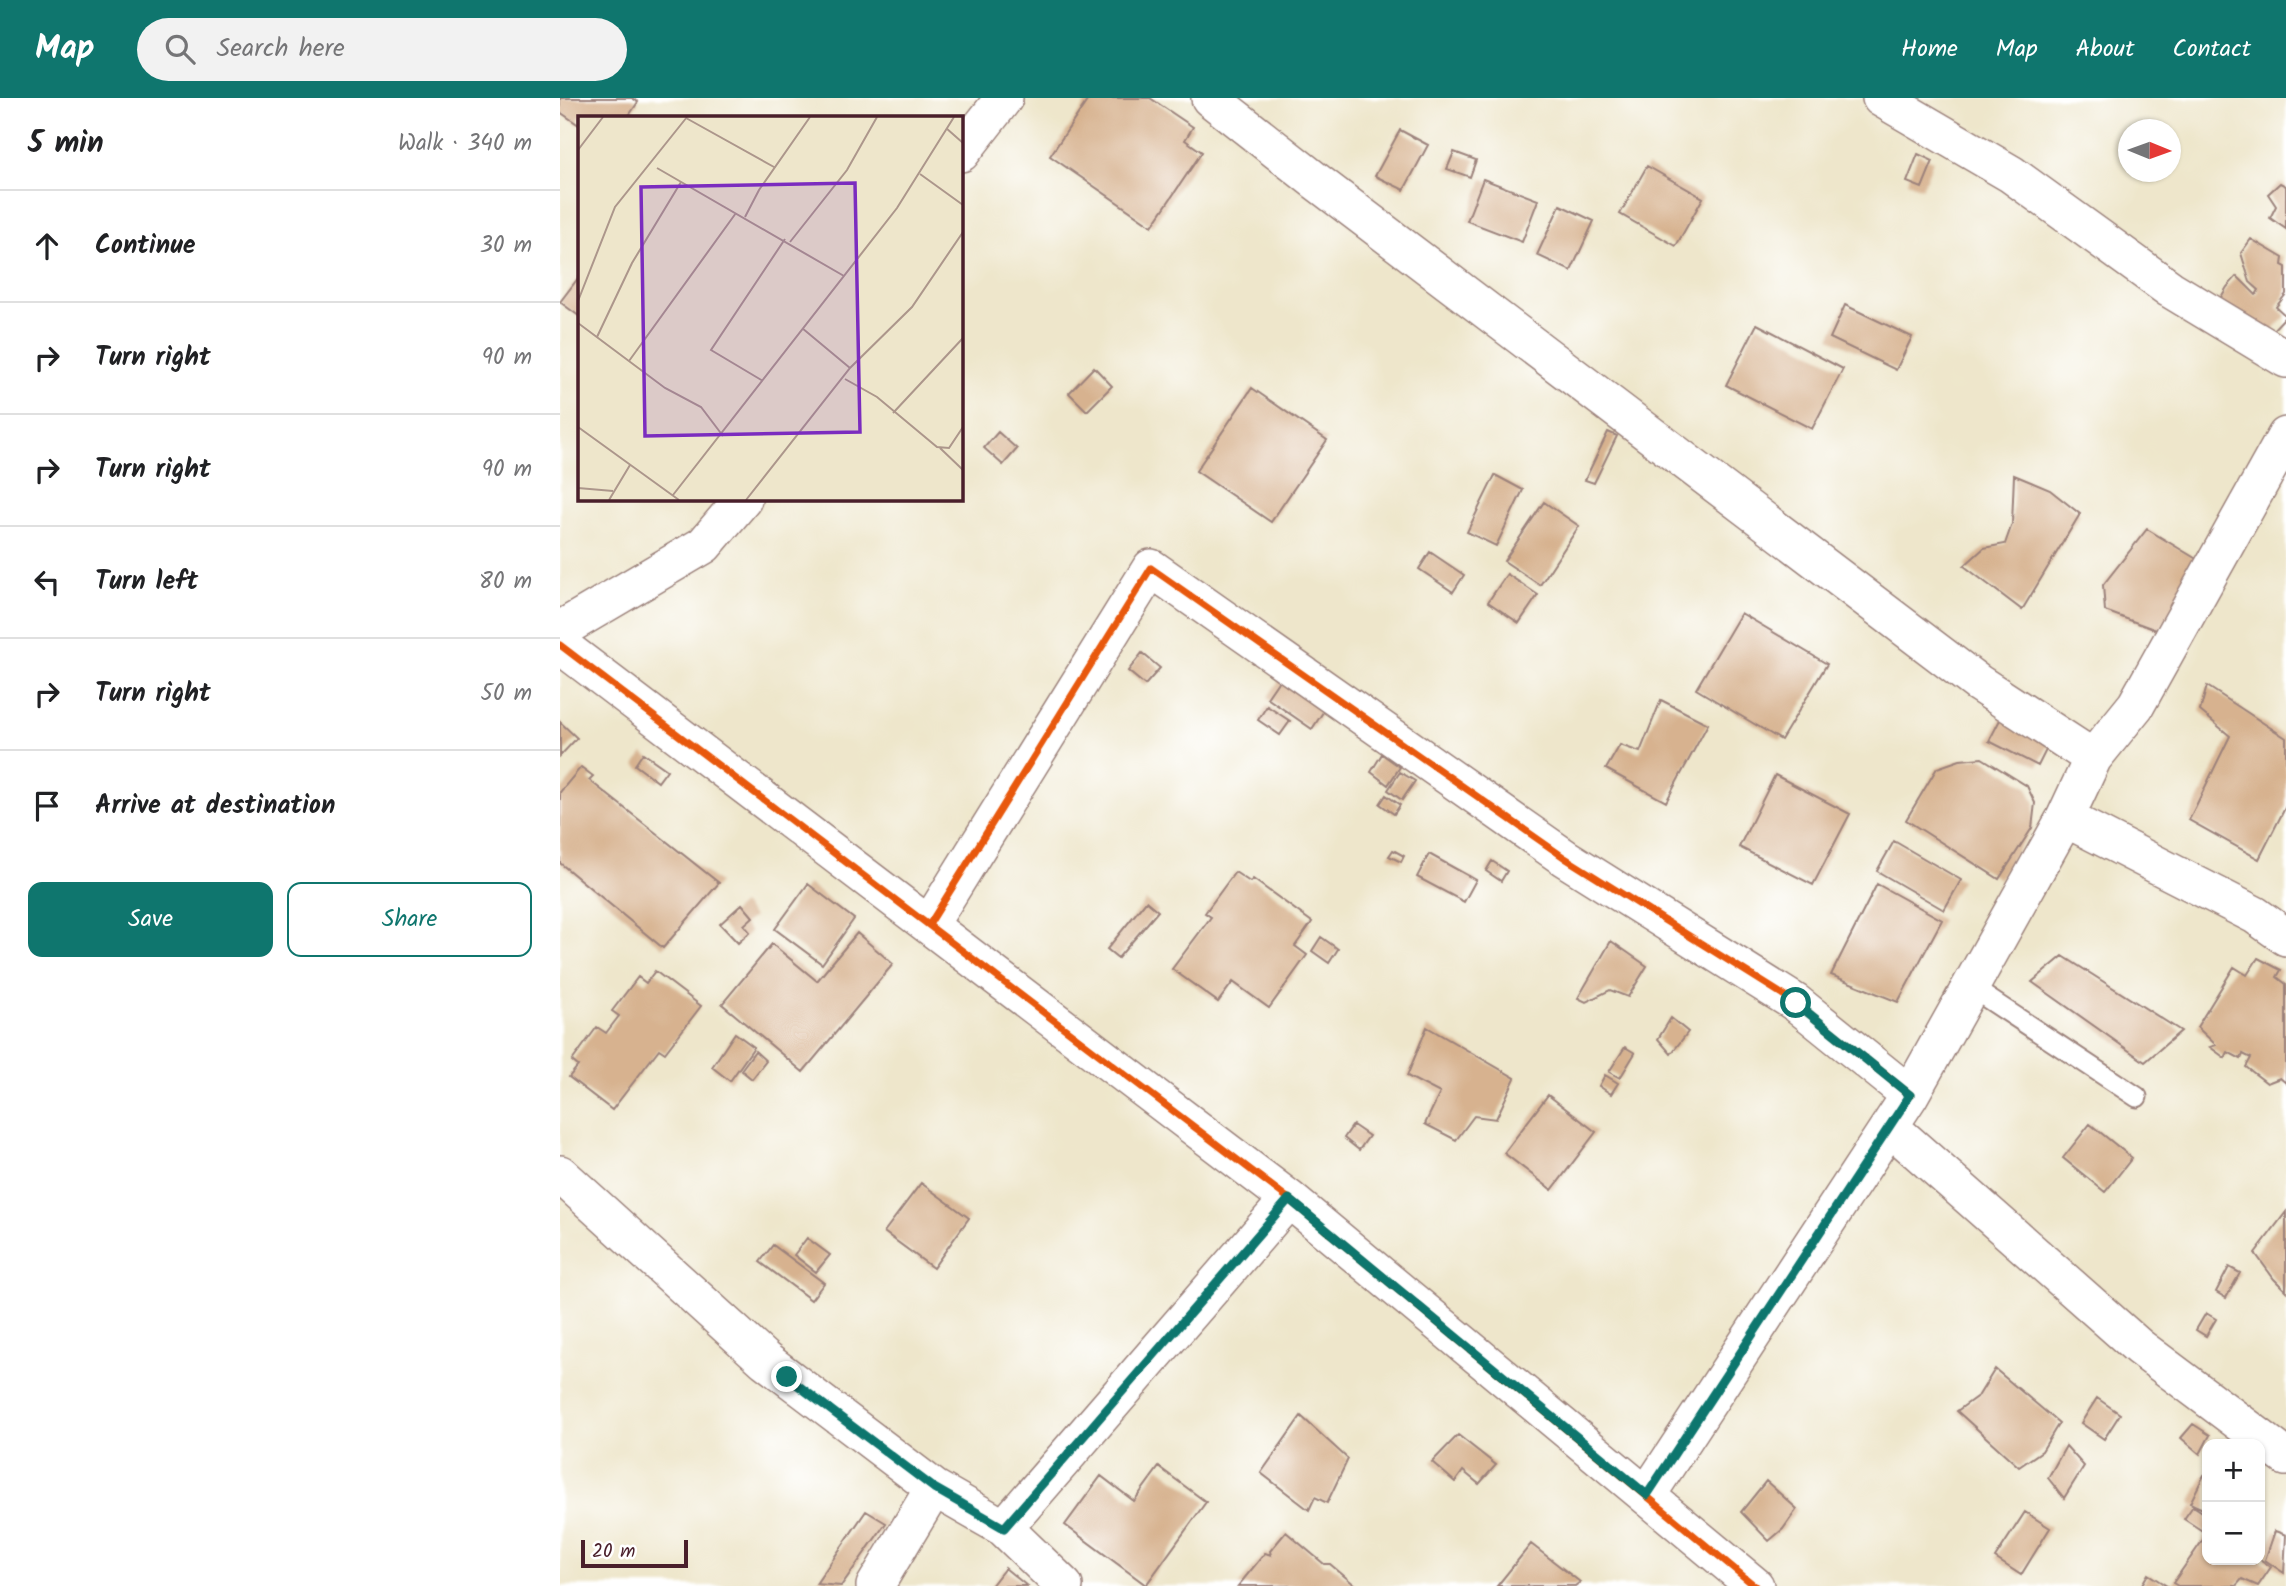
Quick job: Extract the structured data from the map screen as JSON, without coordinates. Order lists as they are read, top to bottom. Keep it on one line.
{"scale_bar":"20 m","north":"right","page":{"header":"Map","search":"Search here","nav":["Home","Map","About","Contact"],"heading":["5 min","Walk · 340 m"],"list":[["Continue","30 m"],["Turn right","90 m"],["Turn right","90 m"],["Turn left","80 m"],["Turn right","50 m"],"Arrive at destination"],"buttons":["Save","Share"],"map_buttons":["+","−"],"scale":"20 m"}}
